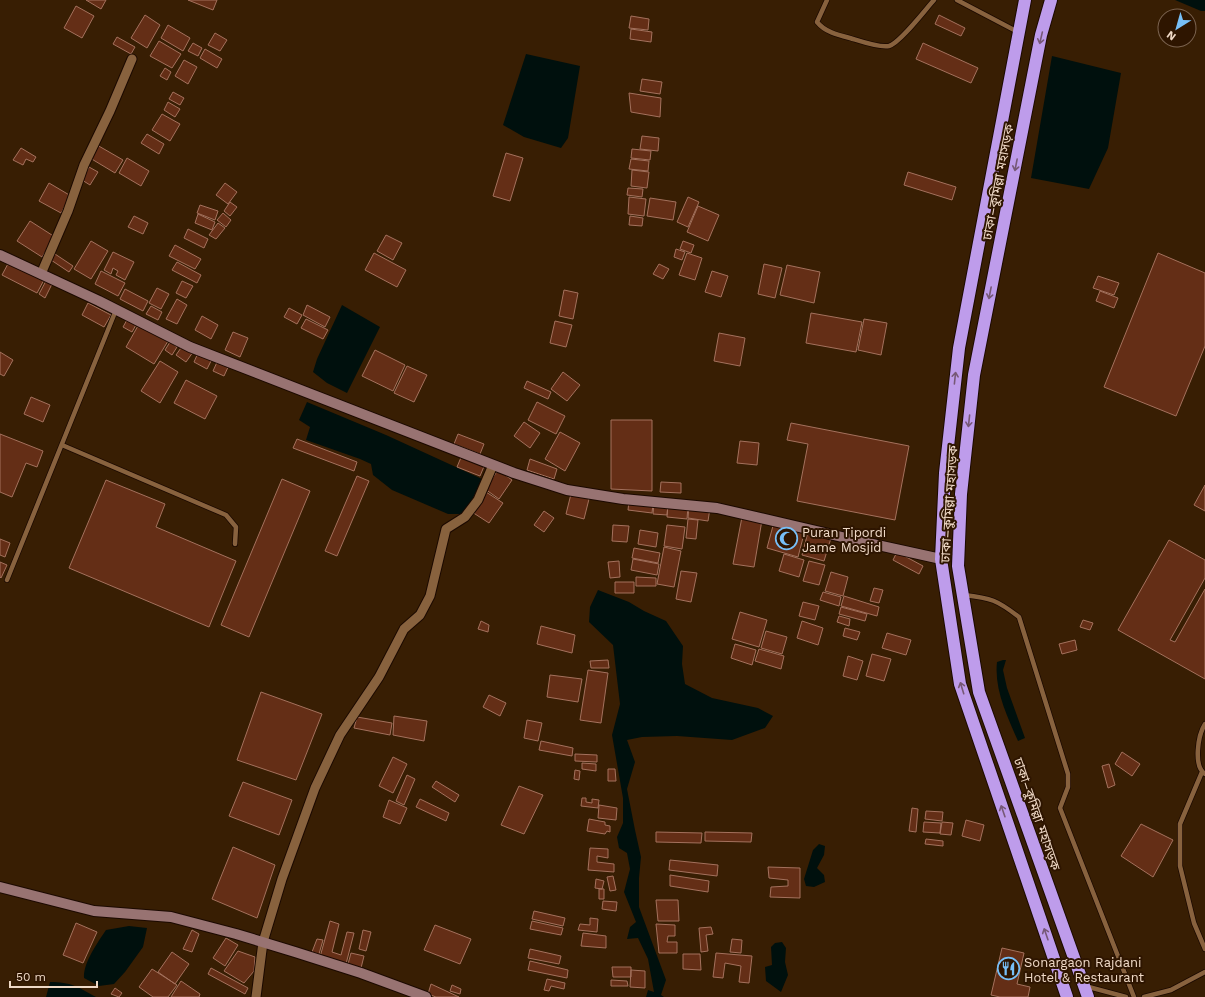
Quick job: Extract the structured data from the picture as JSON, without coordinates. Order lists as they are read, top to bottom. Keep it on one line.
{"streets":{"highway":["ঢাকা–কুমিল্লা মহাসড়ক"]},"places":{"mosque":["Puran Tipordi Jame Mosjid"],"restaurant":["Sonargaon Rajdani Hotel & Restaurant"]},"scale_bar":"50 m","north":"bottom left"}
